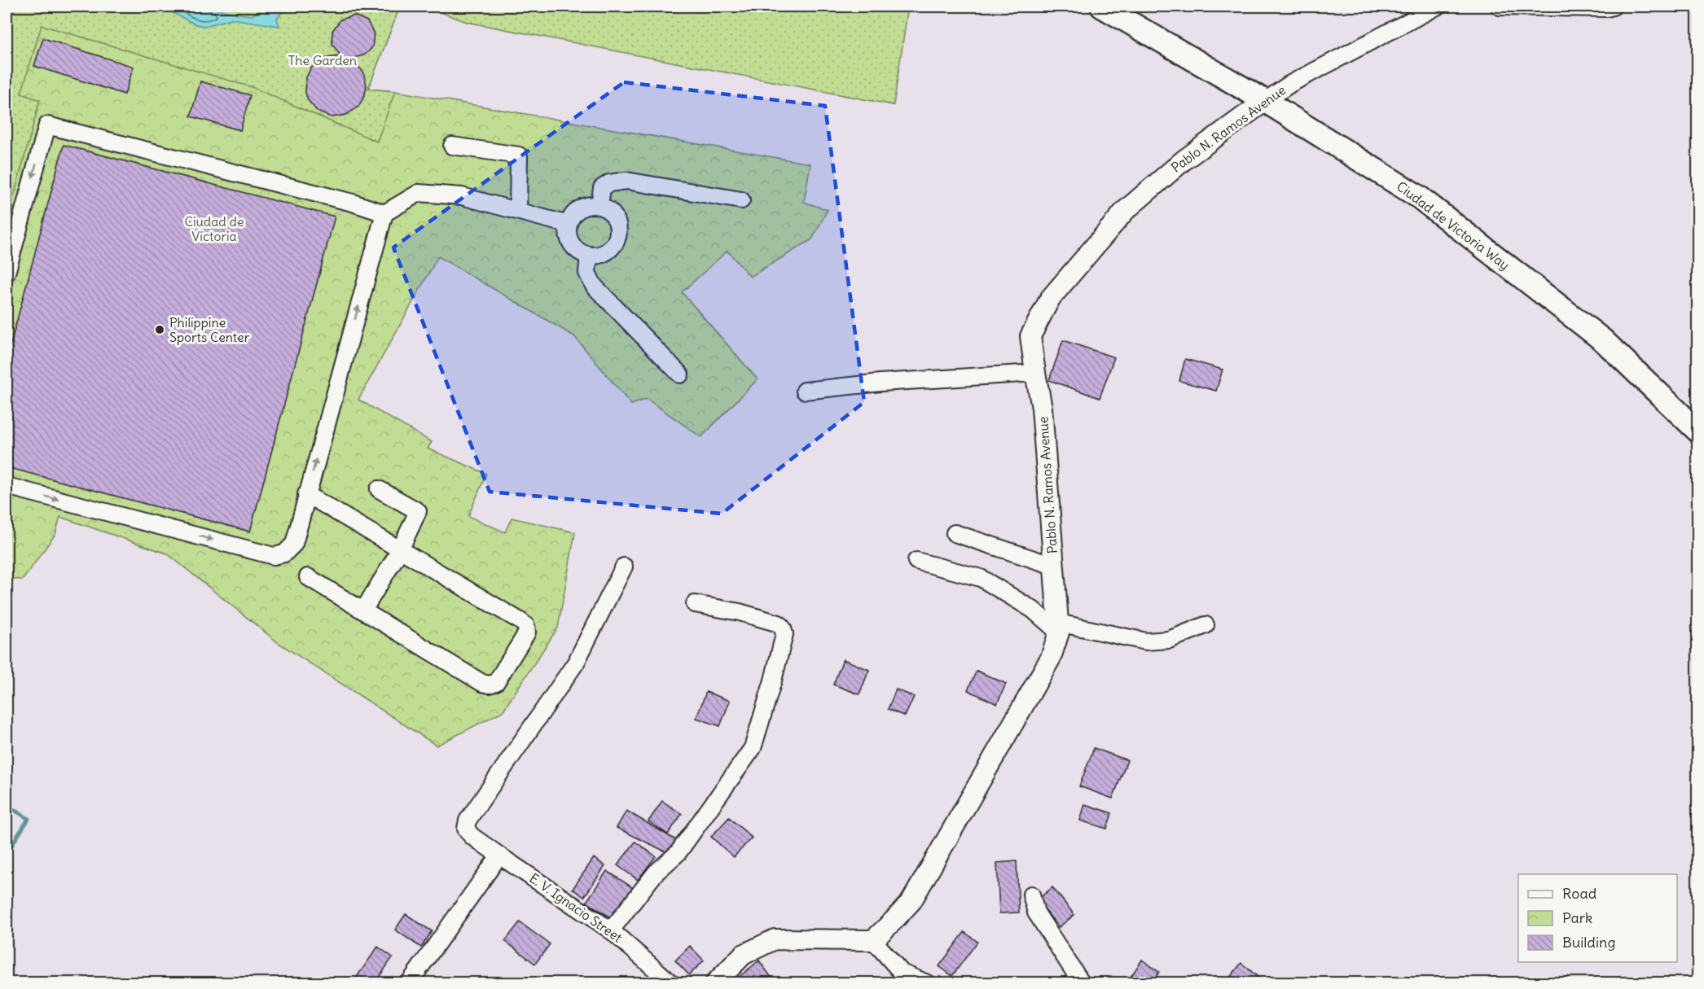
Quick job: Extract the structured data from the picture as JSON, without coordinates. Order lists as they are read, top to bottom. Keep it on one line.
{"streets":{"main road":["Ciudad de Victoria Way"],"street":["Pablo N. Ramos Avenue","E. V. Ignacio Street"]},"crossings":[["Pablo N. Ramos Avenue","Ciudad de Victoria Way"]],"parks":["The Garden","Ciudad de Victoria"],"places":["Philippine Sports Center"],"legend":["Road","Park","Building"]}
